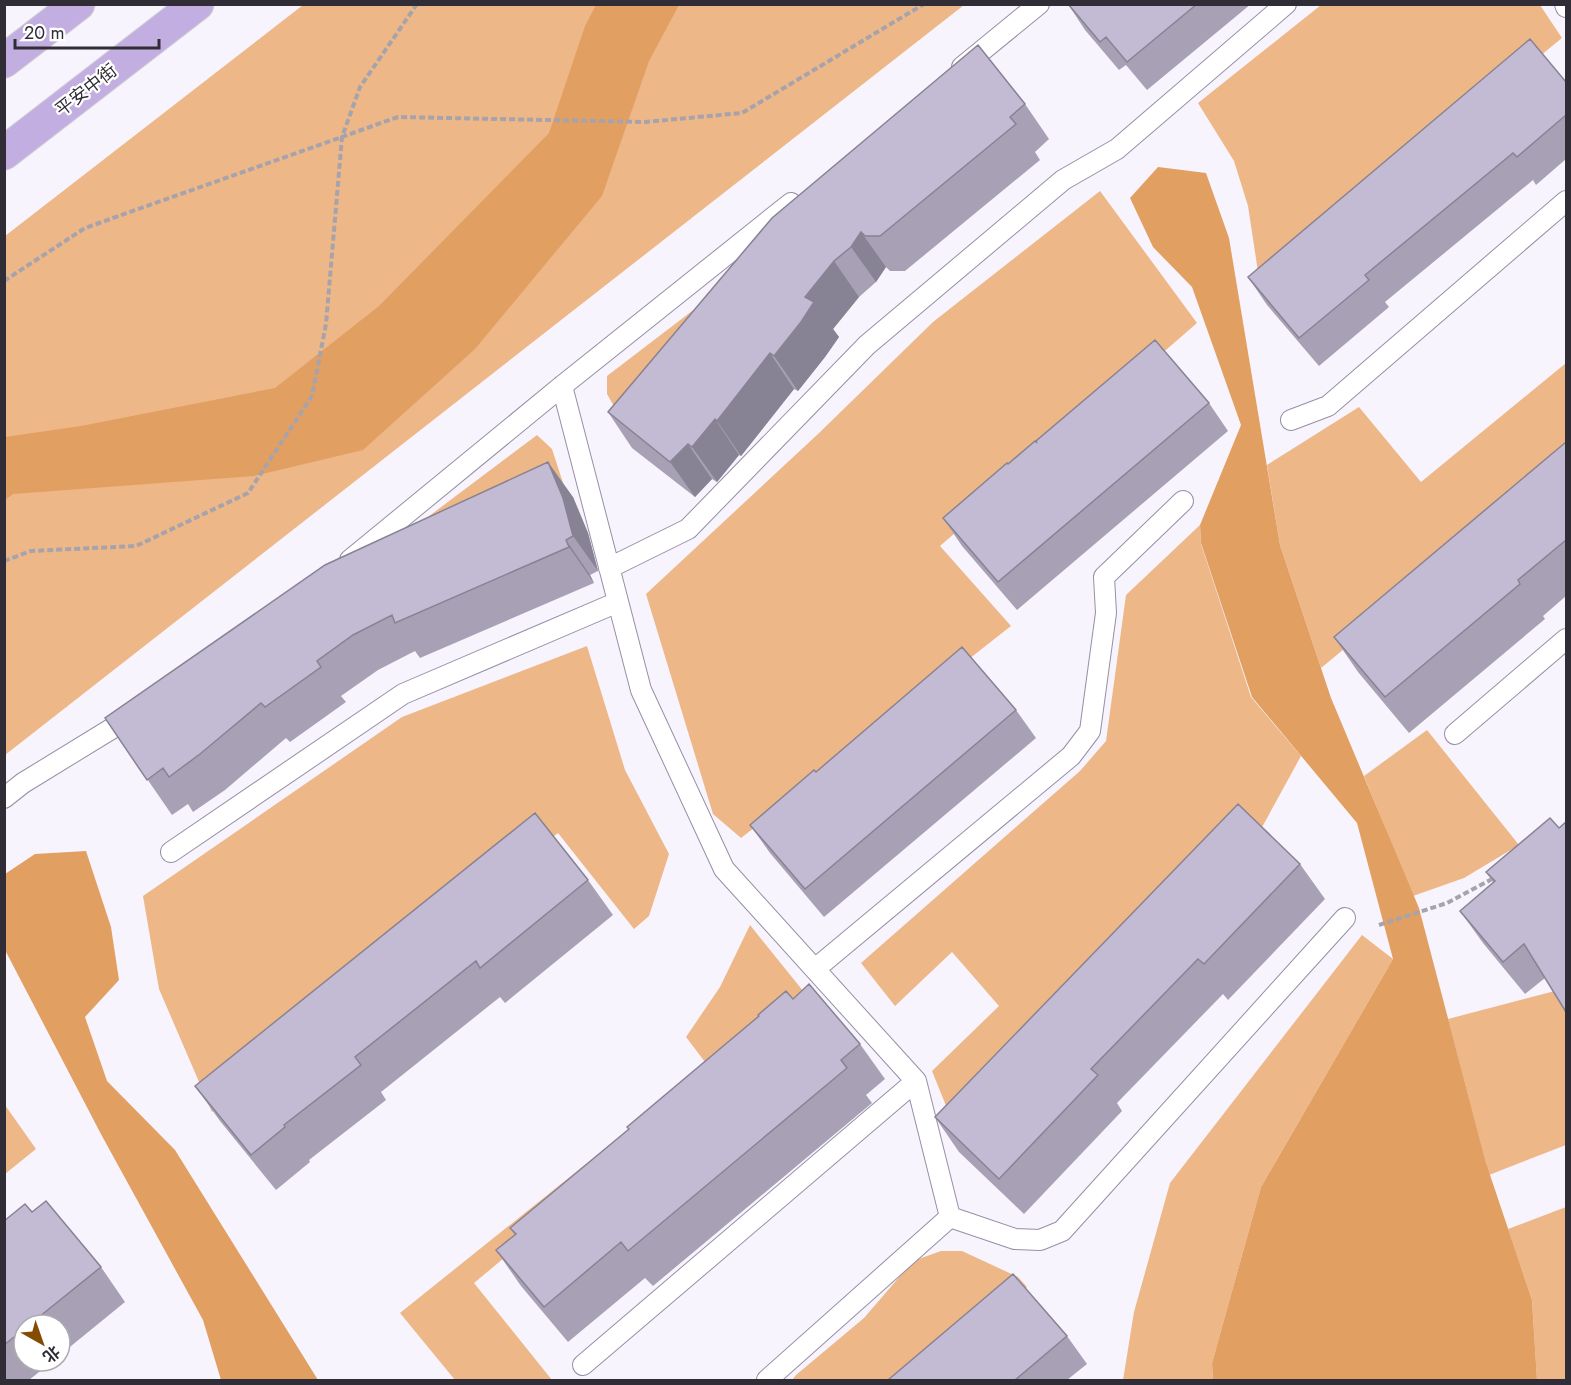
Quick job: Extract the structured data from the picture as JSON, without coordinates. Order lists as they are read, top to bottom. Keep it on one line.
{"streets":{"main road":["平安中街"]},"scale_bar":"20 m","north":"bottom right"}
